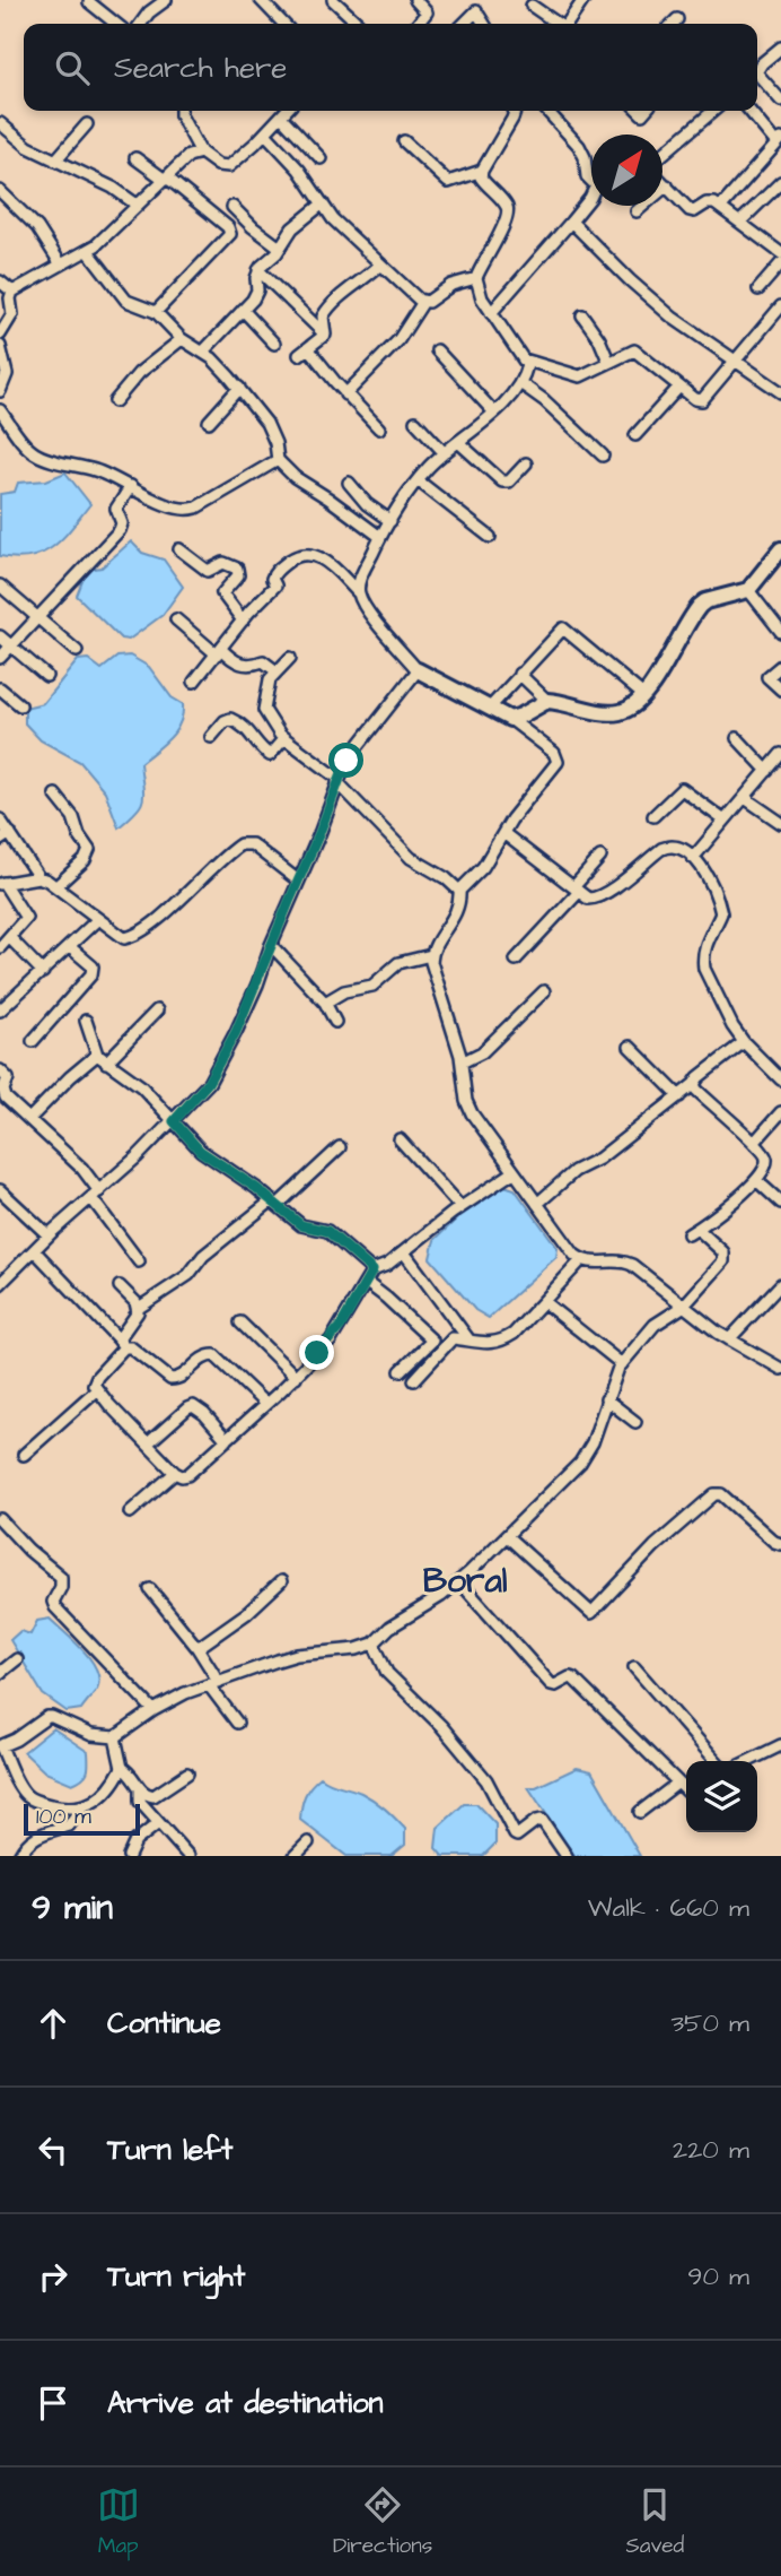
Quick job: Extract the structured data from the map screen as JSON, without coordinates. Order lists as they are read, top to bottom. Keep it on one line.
{"districts":["Boral"],"scale_bar":"100 m","north":"top right","page":{"search":"Search here","scale":"100 m","heading":["9 min","Walk · 660 m"],"list":[["Continue","350 m"],["Turn left","220 m"],["Turn right","90 m"],"Arrive at destination"],"nav":["Map","Directions","Saved"]}}
